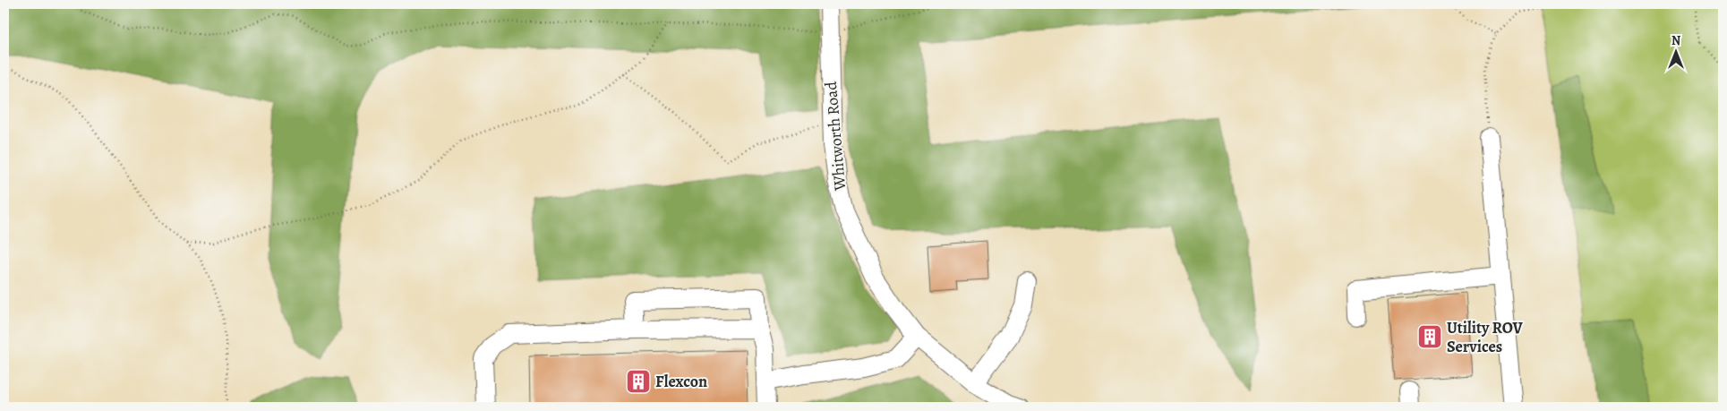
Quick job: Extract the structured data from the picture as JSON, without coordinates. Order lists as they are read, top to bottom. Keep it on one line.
{"streets":{"street":["Whitworth Road"]},"places":{"building":["Utility ROV Services","Flexcon"]},"north":"top"}
